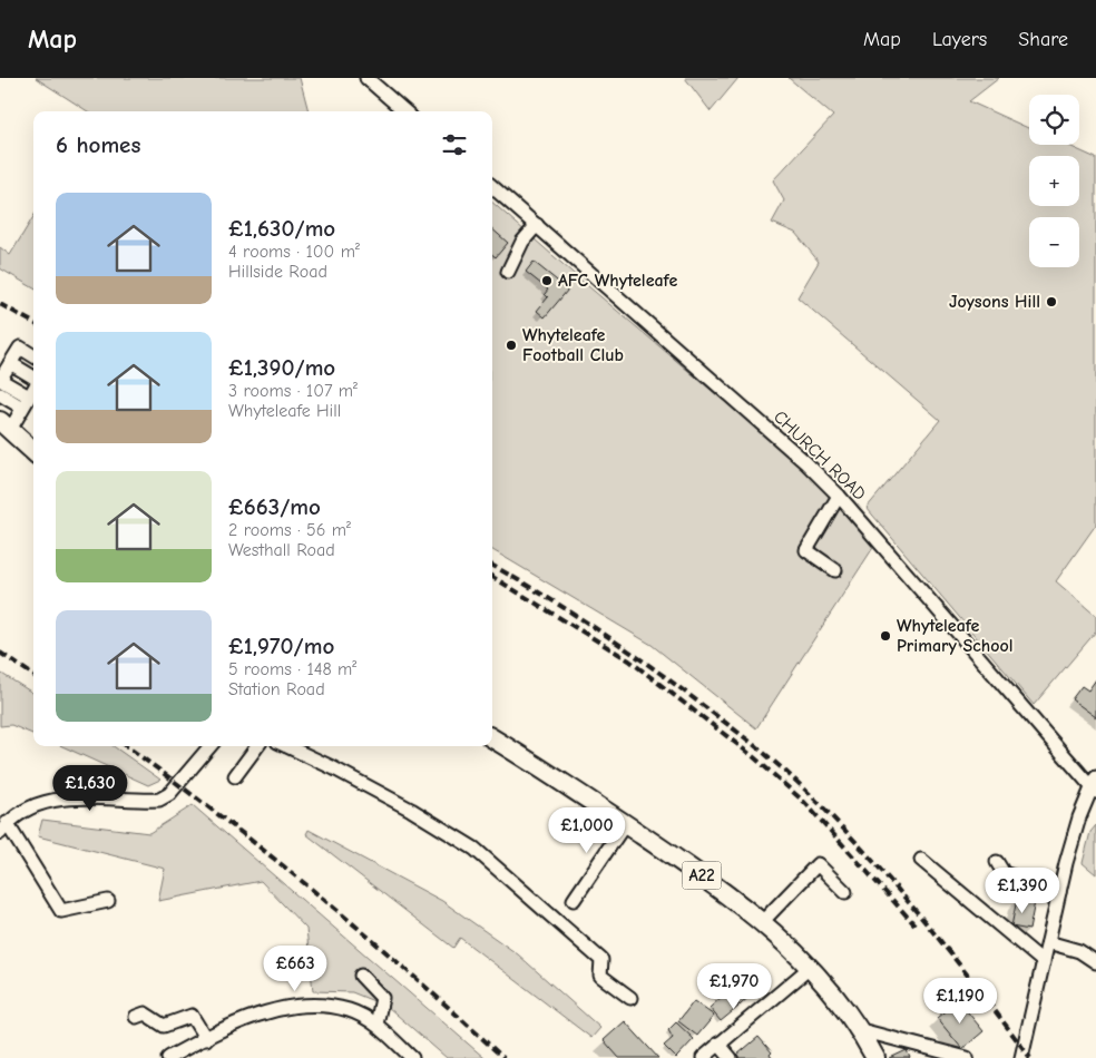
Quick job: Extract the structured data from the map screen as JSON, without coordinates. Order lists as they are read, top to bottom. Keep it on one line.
{"streets":{"highway":["A22"],"street":["CHURCH ROAD"]},"places":["AFC Whyteleafe","Joysons Hill","Whyteleafe Football Club","Whyteleafe Primary School"],"page":{"header":"Map","nav":["Map","Layers","Share"],"map_buttons":["+","−"],"heading":"6 homes","list":[{"name":"£1,630/mo","note":"4 rooms · 100 m² · Hillside Road"},{"name":"£1,390/mo","note":"3 rooms · 107 m² · Whyteleafe Hill"},{"name":"£663/mo","note":"2 rooms · 56 m² · Westhall Road"},{"name":"£1,970/mo","note":"5 rooms · 148 m² · Station Road"}],"price":["£1,630","£1,000","£1,390","£663","£1,970","£1,190"]}}
